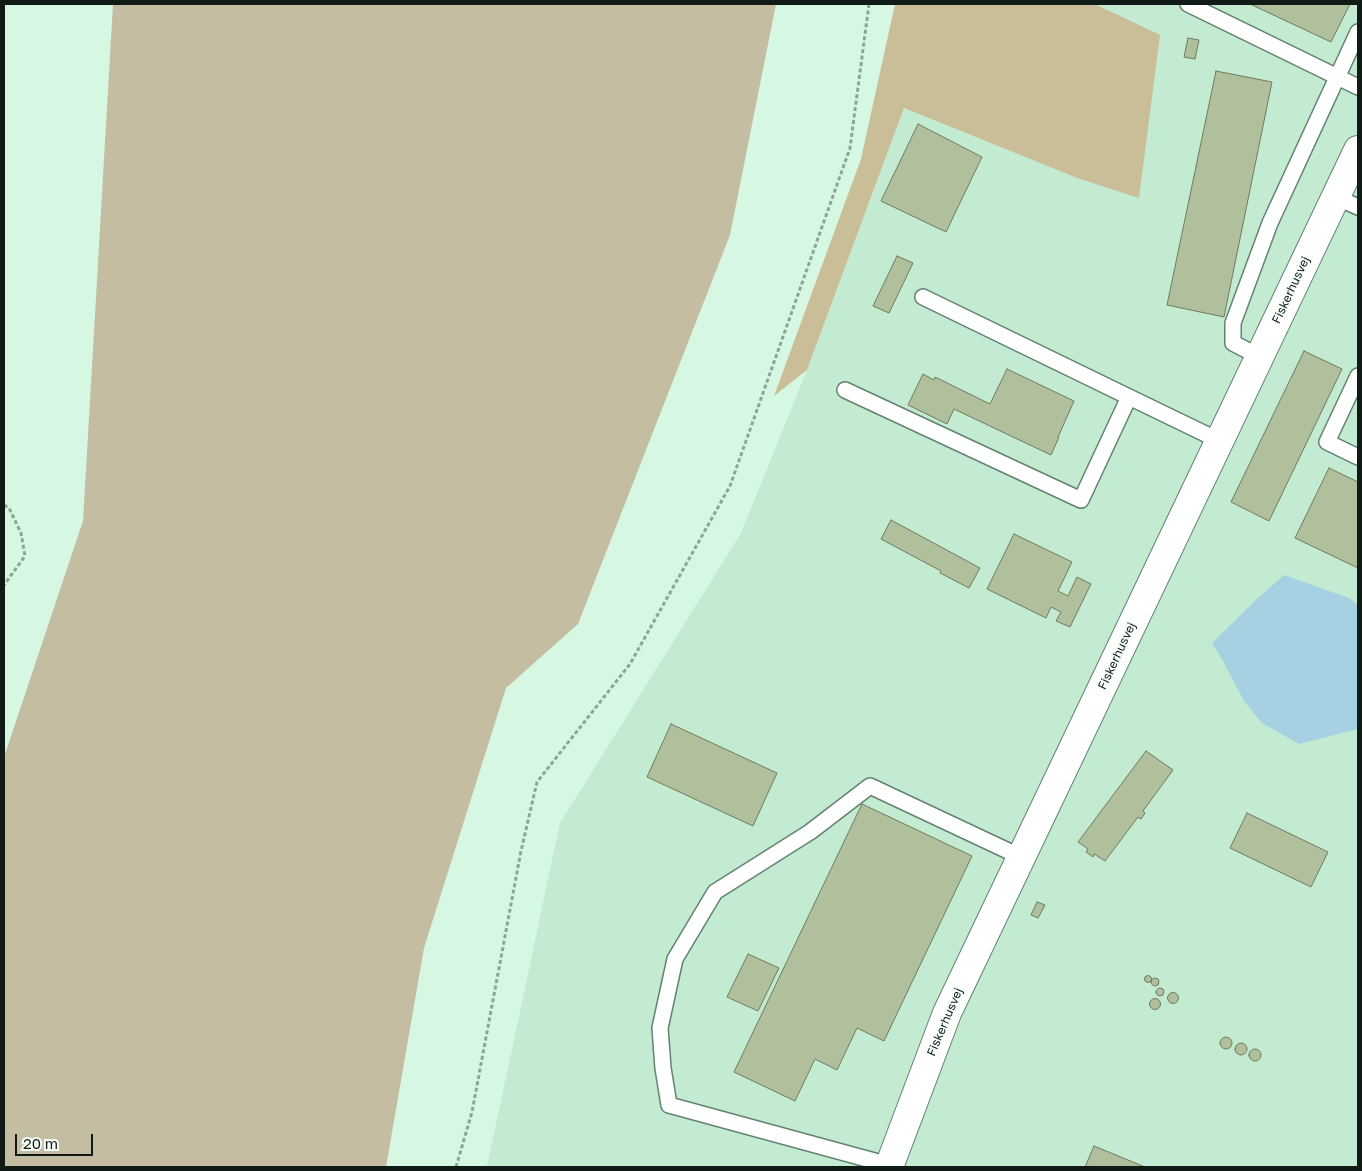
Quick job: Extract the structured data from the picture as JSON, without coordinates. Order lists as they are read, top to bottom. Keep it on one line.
{"streets":{"street":["Fiskerhusvej"]},"scale_bar":"20 m"}
